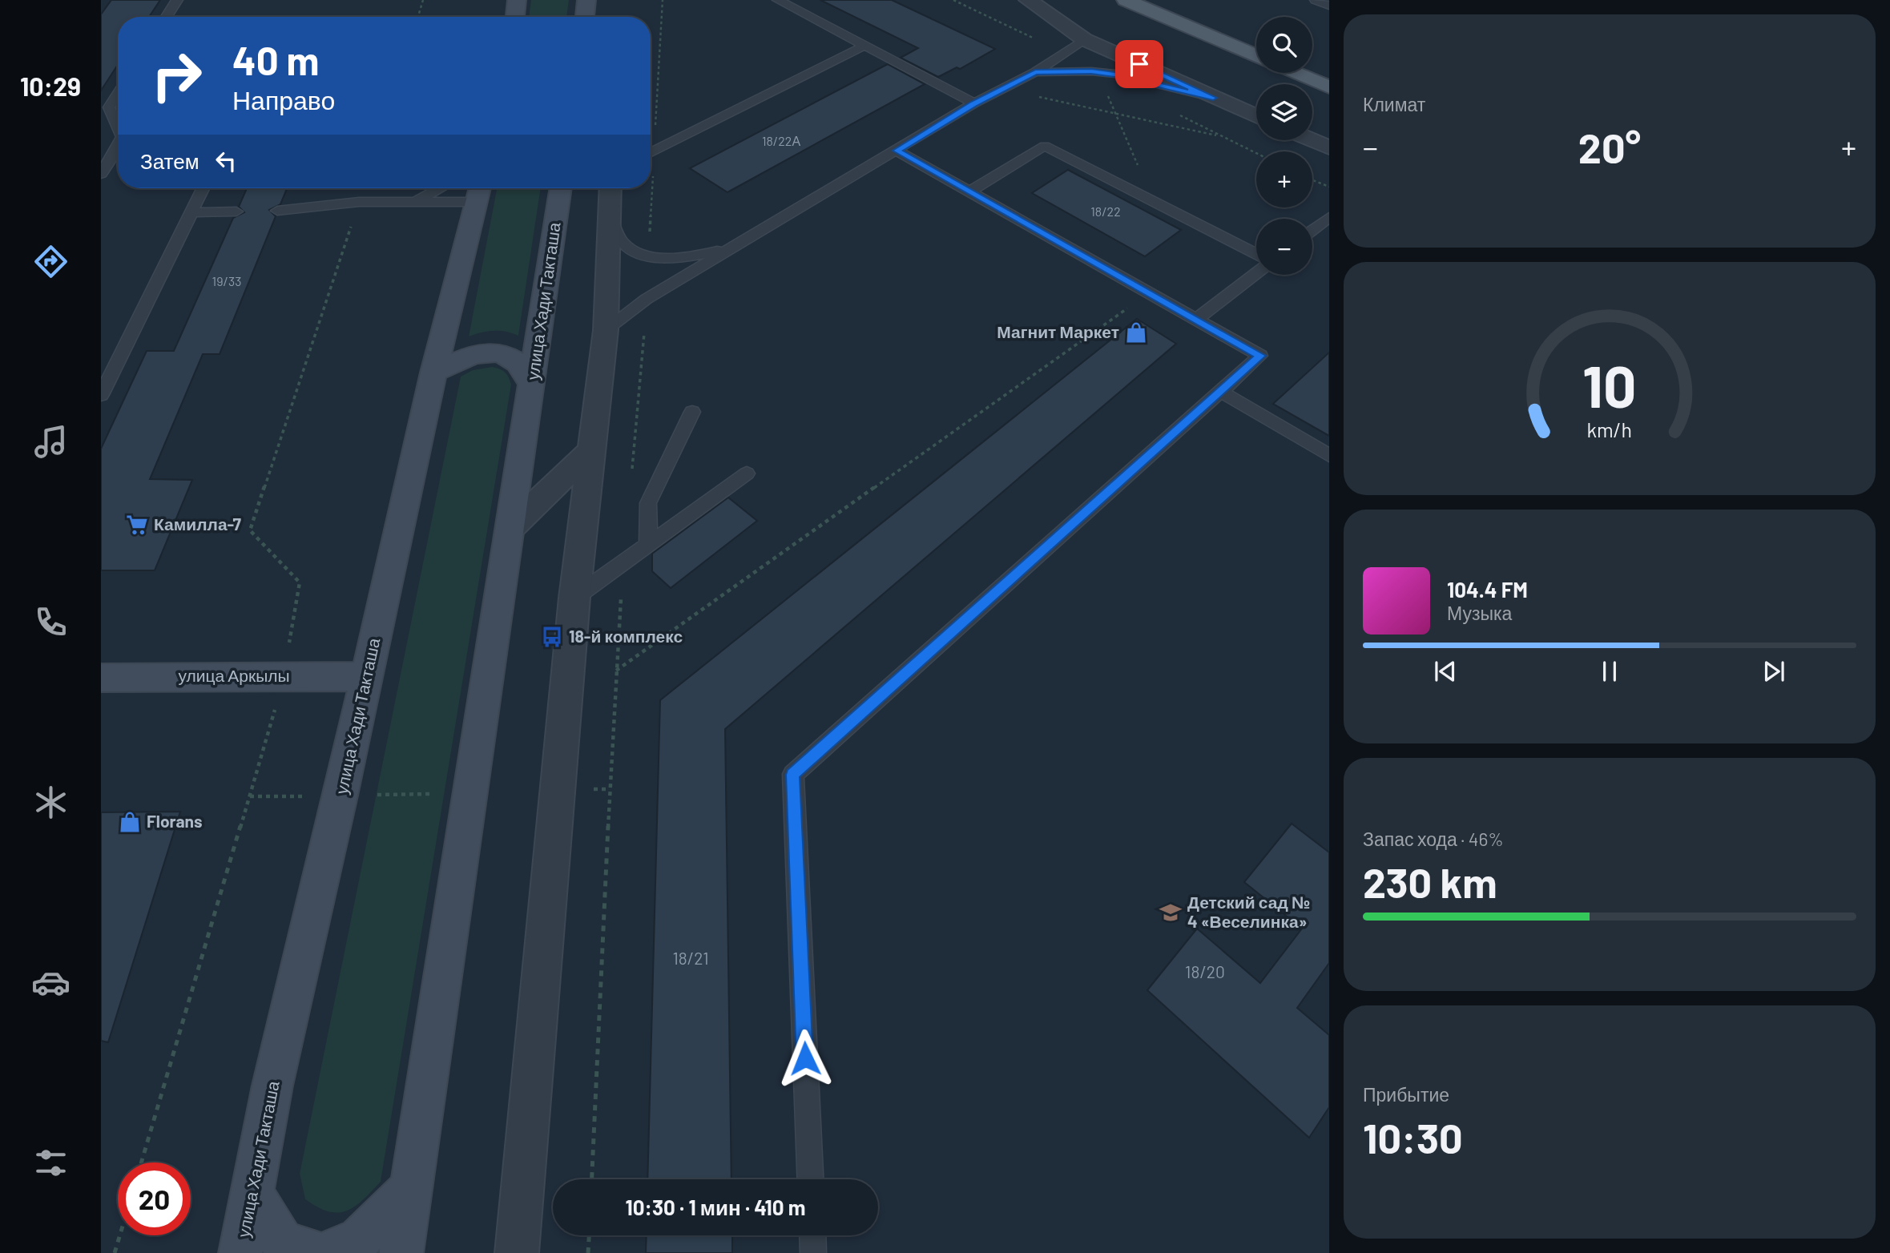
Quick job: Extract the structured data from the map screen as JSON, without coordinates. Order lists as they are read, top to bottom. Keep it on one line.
{"streets":{"main road":["улица Хади Такташа","улица Аркылы"]},"crossings":[["улица Хади Такташа","улица Аркылы"]],"places":{"shop":["Магнит Маркет","Florans"],"supermarket":["Камилла-7"],"bus stop":["18-й комплекс"],"school or university":["Детский сад № 4 «Веселинка»"]},"house_numbers":["18/22А","18/22","19/33","18/21","18/20"],"page":{"tabs":"10:29","tile":["Климат",["Запас хода · 46%","230 km"],["Прибытие","10:30"]],"map_buttons":["+","−"],"turn":["40 m","Направо"],"heat":["−","20°","+"],"then":"Затем","song":["104.4 FM","Музыка"],"limit":"20","trip":"10:30 · 1 мин · 410 m","gauge":["10","km/h"]}}
